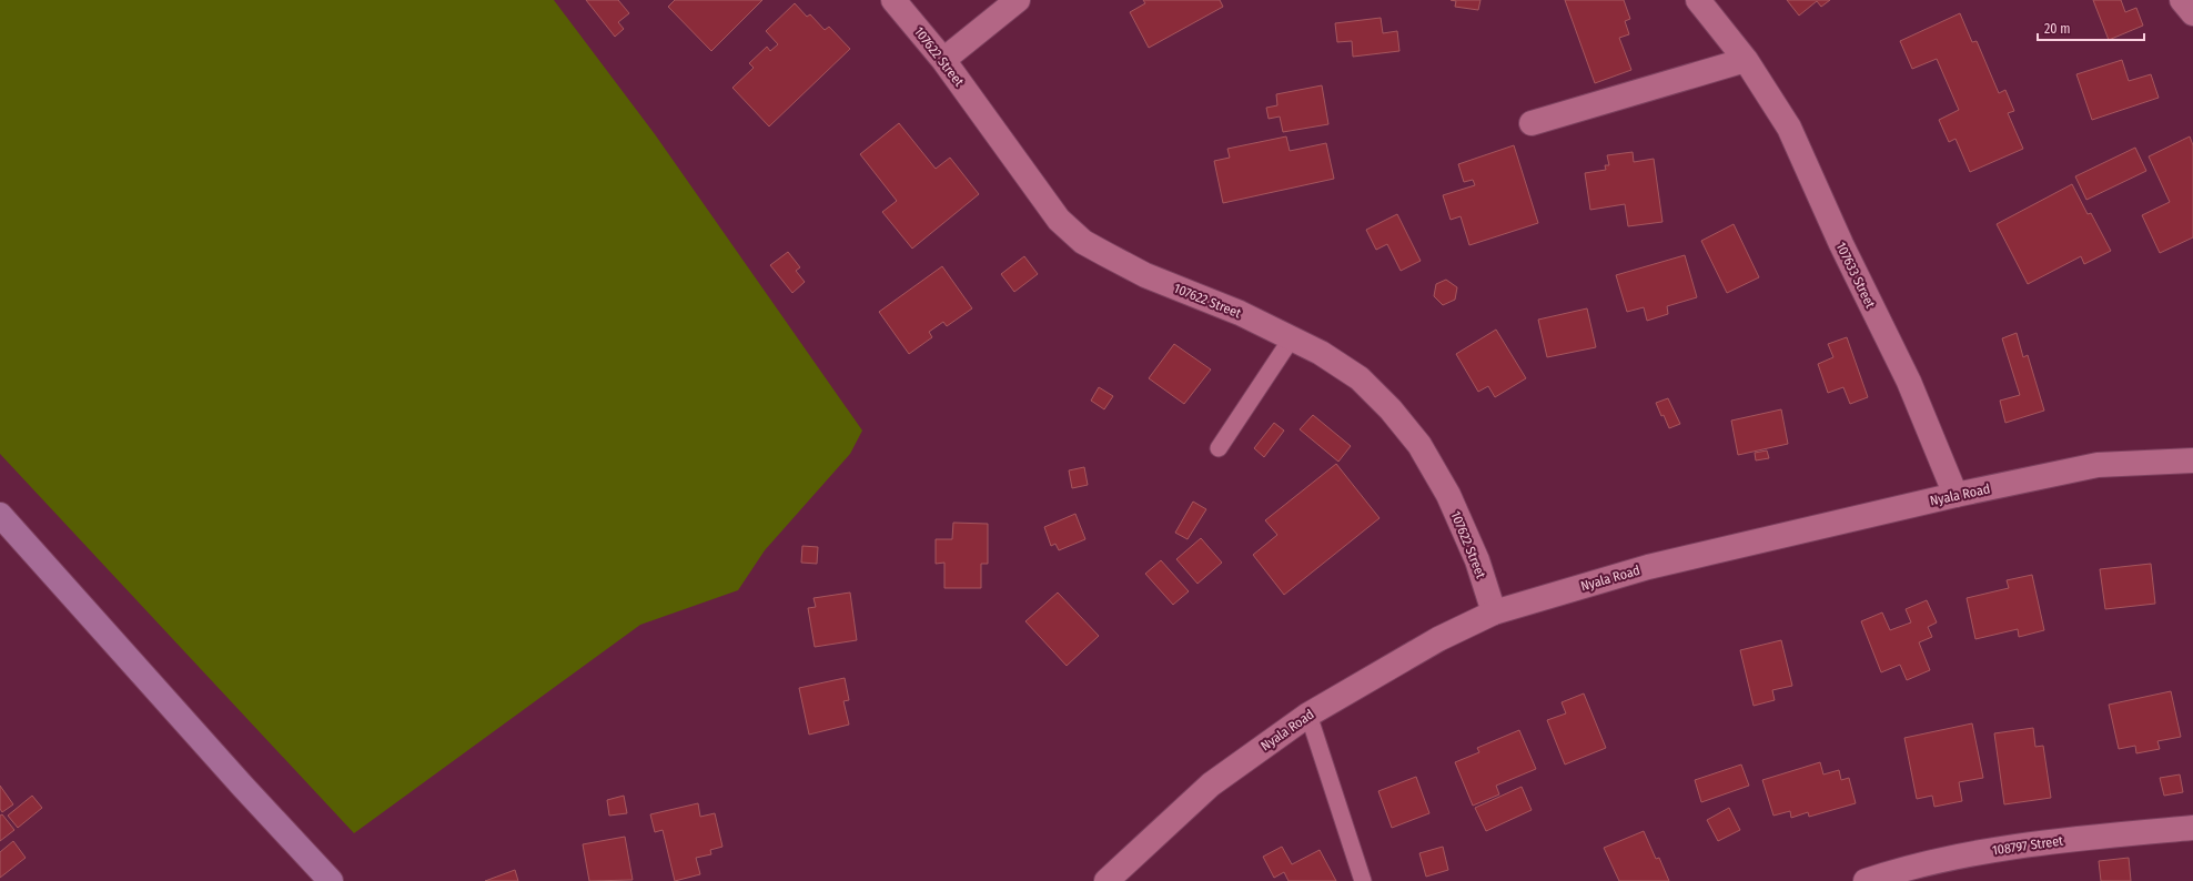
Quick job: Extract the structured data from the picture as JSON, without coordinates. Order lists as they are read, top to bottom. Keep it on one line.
{"streets":{"street":["107622 Street","107633 Street","Nyala Road","108797 Street"]},"crossings":[["107622 Street","Nyala Road"],["107633 Street","Nyala Road"]],"scale_bar":"20 m"}
